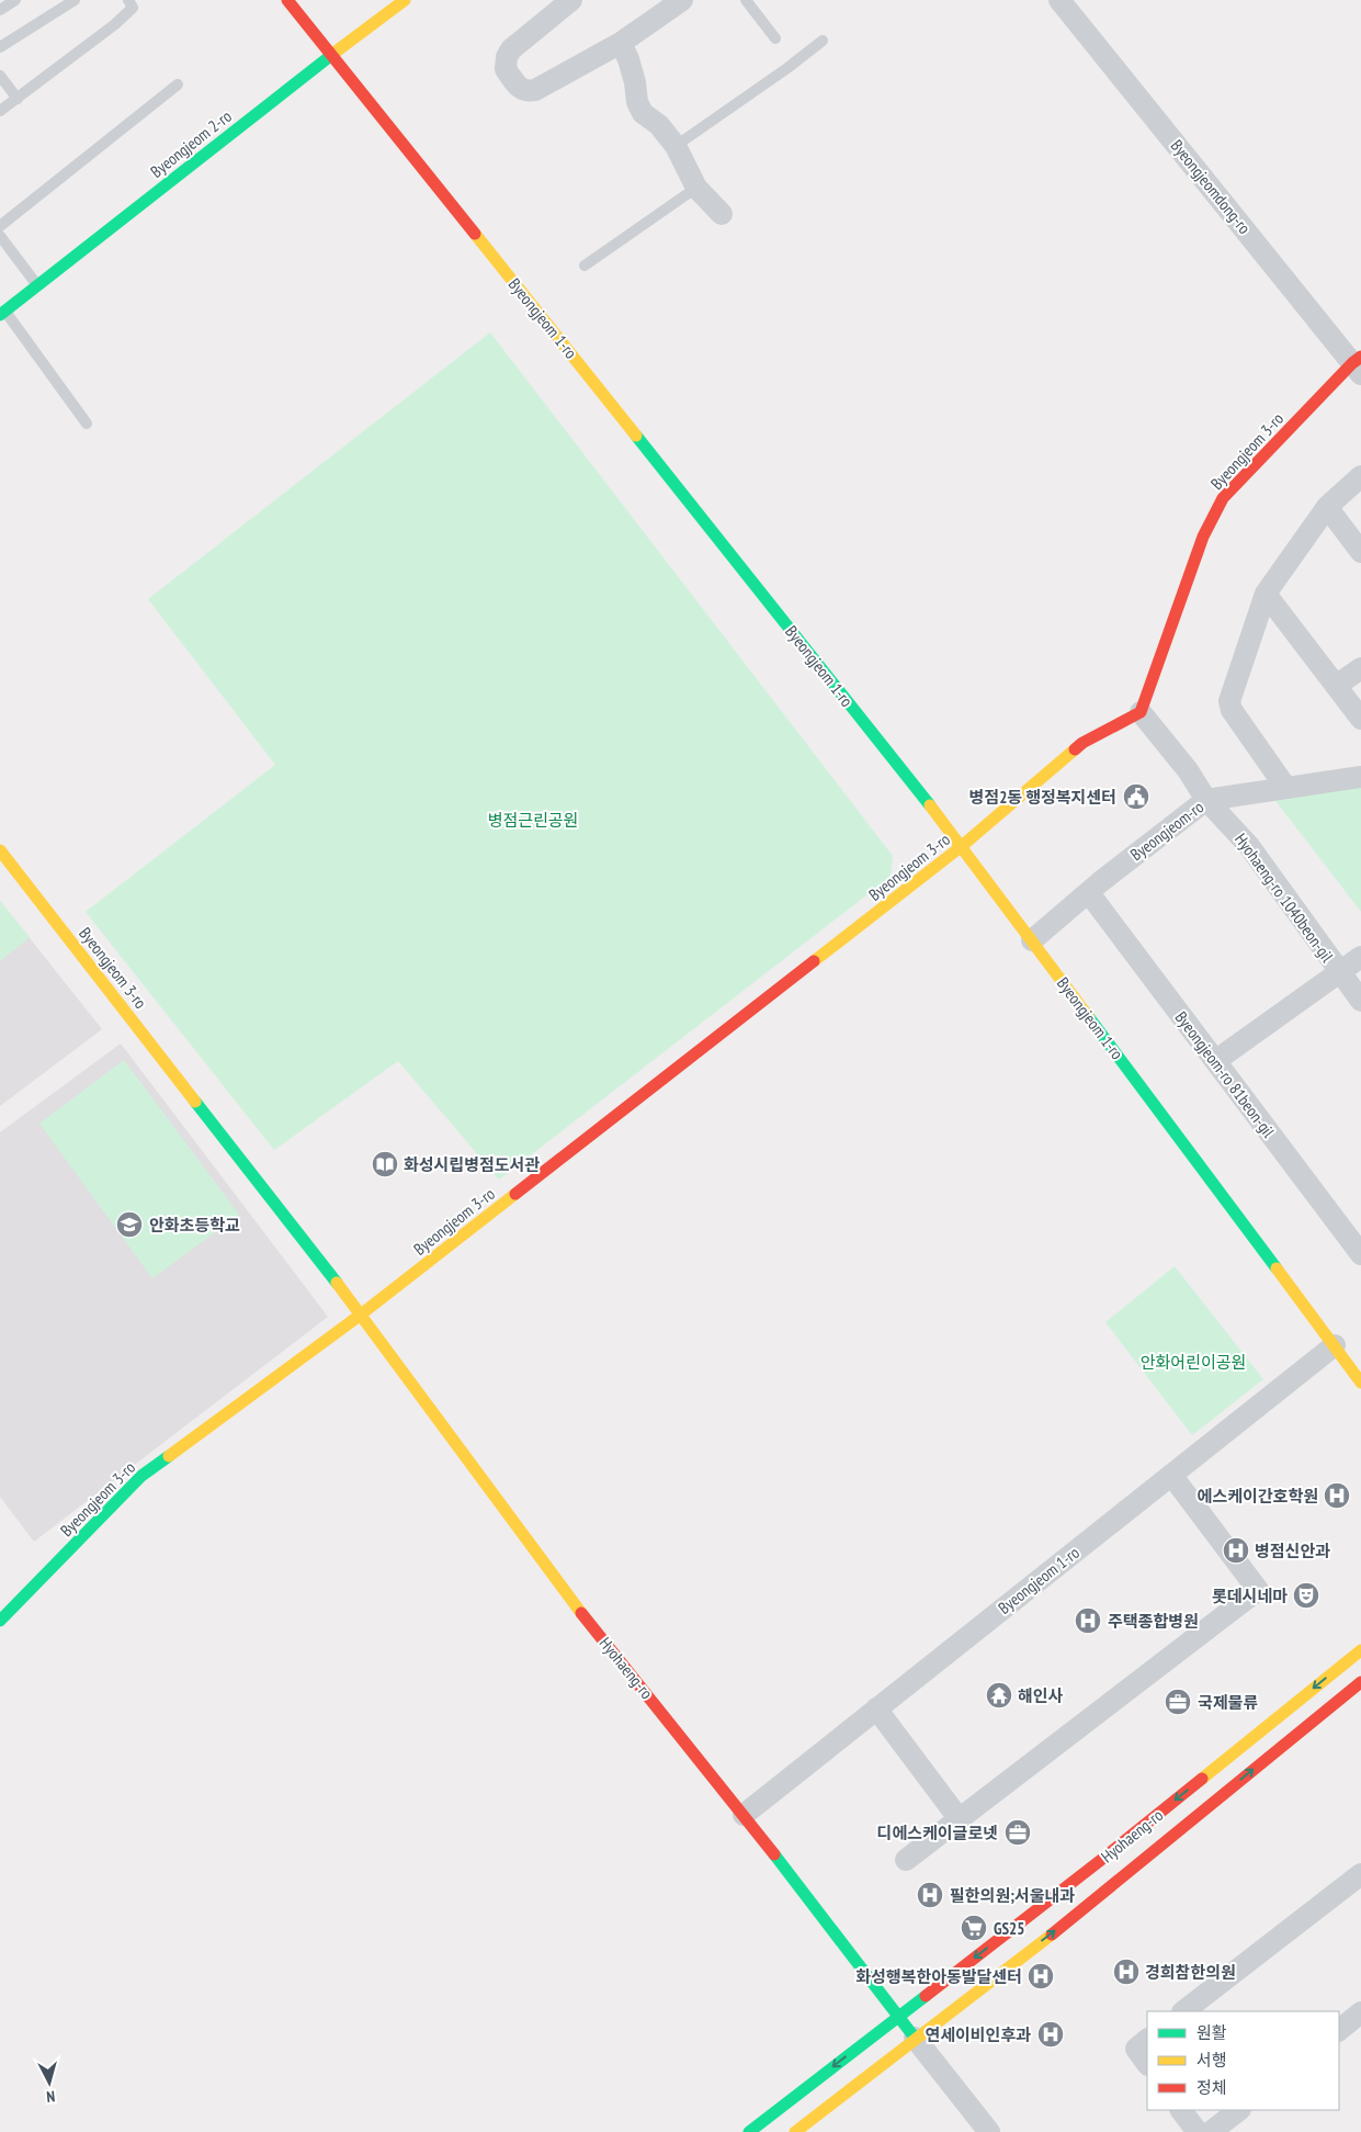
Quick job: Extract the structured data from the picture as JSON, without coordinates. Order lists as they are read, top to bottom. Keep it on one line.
{"streets":{"street":["Byeongjeom 2-ro","Byeongjeomdong-ro","Byeongjeom 1-ro","Byeongjeom 3-ro","Byeongjeom-ro","Hyohaeng-ro 1040beon-gil","Byeongjeom-ro 81beon-gil","Hyohaeng-ro"]},"crossings":[["Byeongjeom 2-ro","Byeongjeom 1-ro"],["Byeongjeomdong-ro","Byeongjeom 3-ro"],["Byeongjeom 1-ro","Byeongjeom 3-ro"],["Byeongjeom 1-ro","Byeongjeom-ro"],["Byeongjeom 1-ro","Hyohaeng-ro"],["Byeongjeom 3-ro","Hyohaeng-ro 1040beon-gil"],["Byeongjeom 3-ro","Hyohaeng-ro"],["Byeongjeom-ro","Hyohaeng-ro 1040beon-gil"],["Byeongjeom-ro","Byeongjeom-ro 81beon-gil"],["Hyohaeng-ro 1040beon-gil","Byeongjeom-ro 81beon-gil"]],"parks":["병점근린공원","안화어린이공원"],"places":{"public building":["병점2동 행정복지센터"],"library":["화성시립병점도서관"],"school or university":["안화초등학교"],"hospital":["에스케이간호학원","병점신안과","주택종합병원","필한의원;서울내과","경희참한의원","화성행복한아동발달센터","연세이비인후과"],"theatre":["롯데시네마"],"temple":["해인사"],"office":["국제물류","디에스케이글로넷"],"supermarket":["GS25"]},"legend":["원활","서행","정체"],"north":"bottom"}
